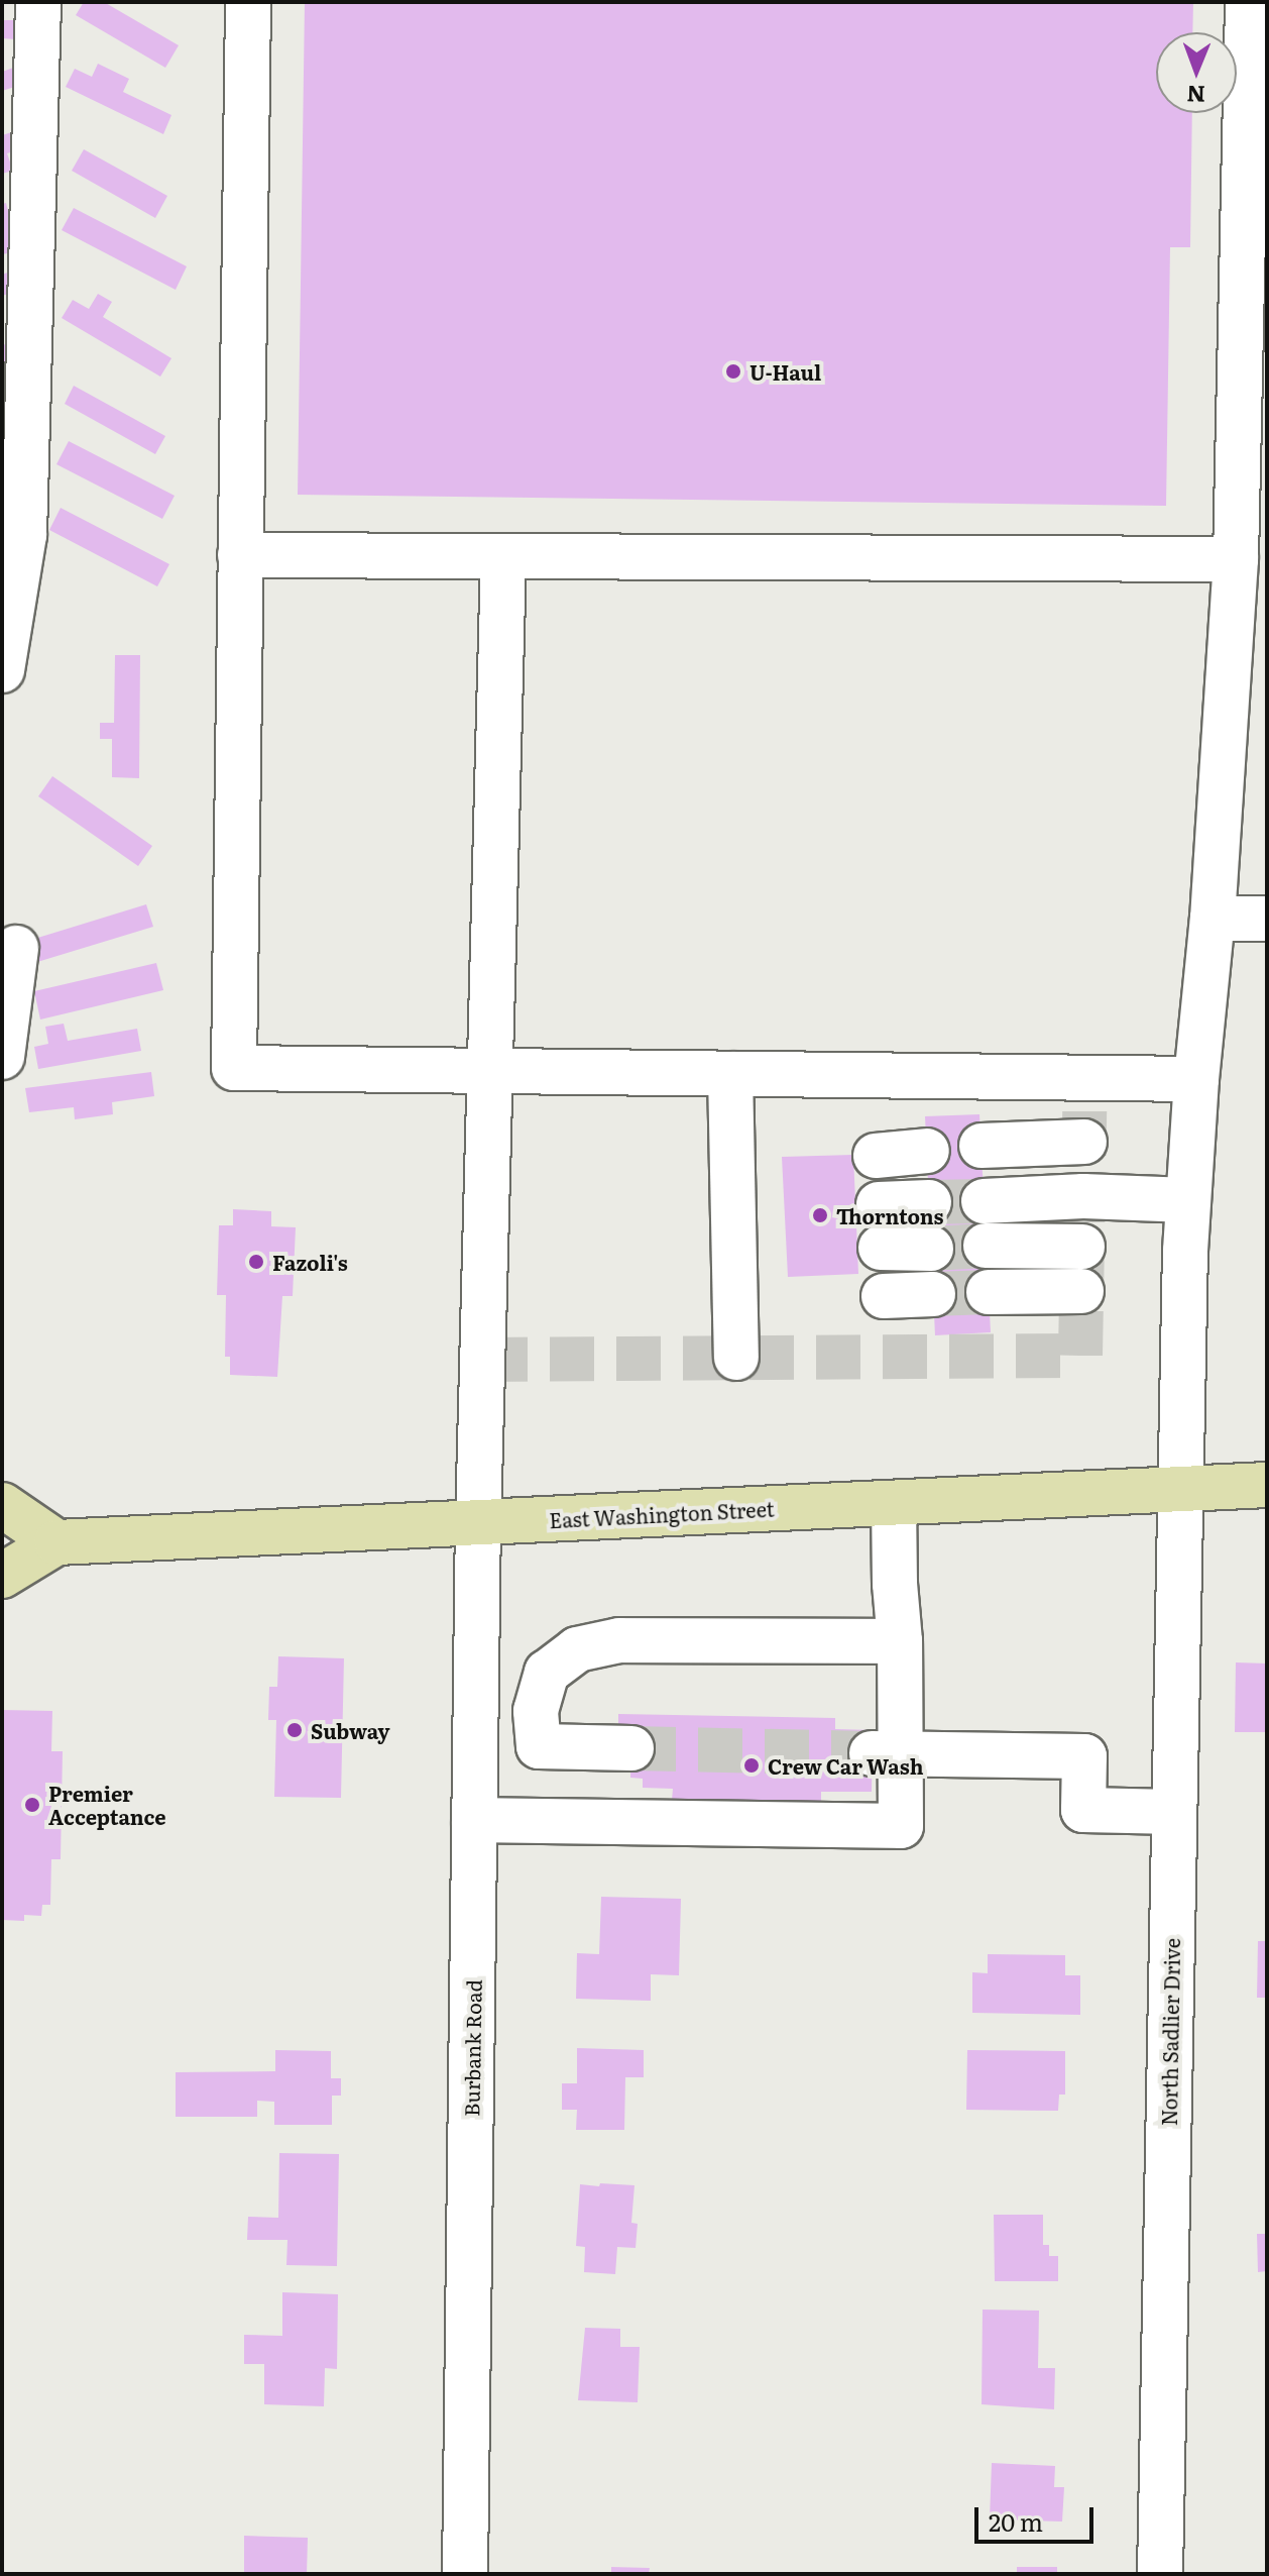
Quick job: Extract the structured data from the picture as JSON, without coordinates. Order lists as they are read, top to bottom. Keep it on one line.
{"streets":{"main road":["East Washington Street"],"street":["North Sadlier Drive","Burbank Road"]},"crossings":[["East Washington Street","North Sadlier Drive"],["East Washington Street","Burbank Road"]],"places":["U-Haul","Thorntons","Fazoli's","Subway","Crew Car Wash","Premier Acceptance"],"scale_bar":"20 m","north":"bottom"}
